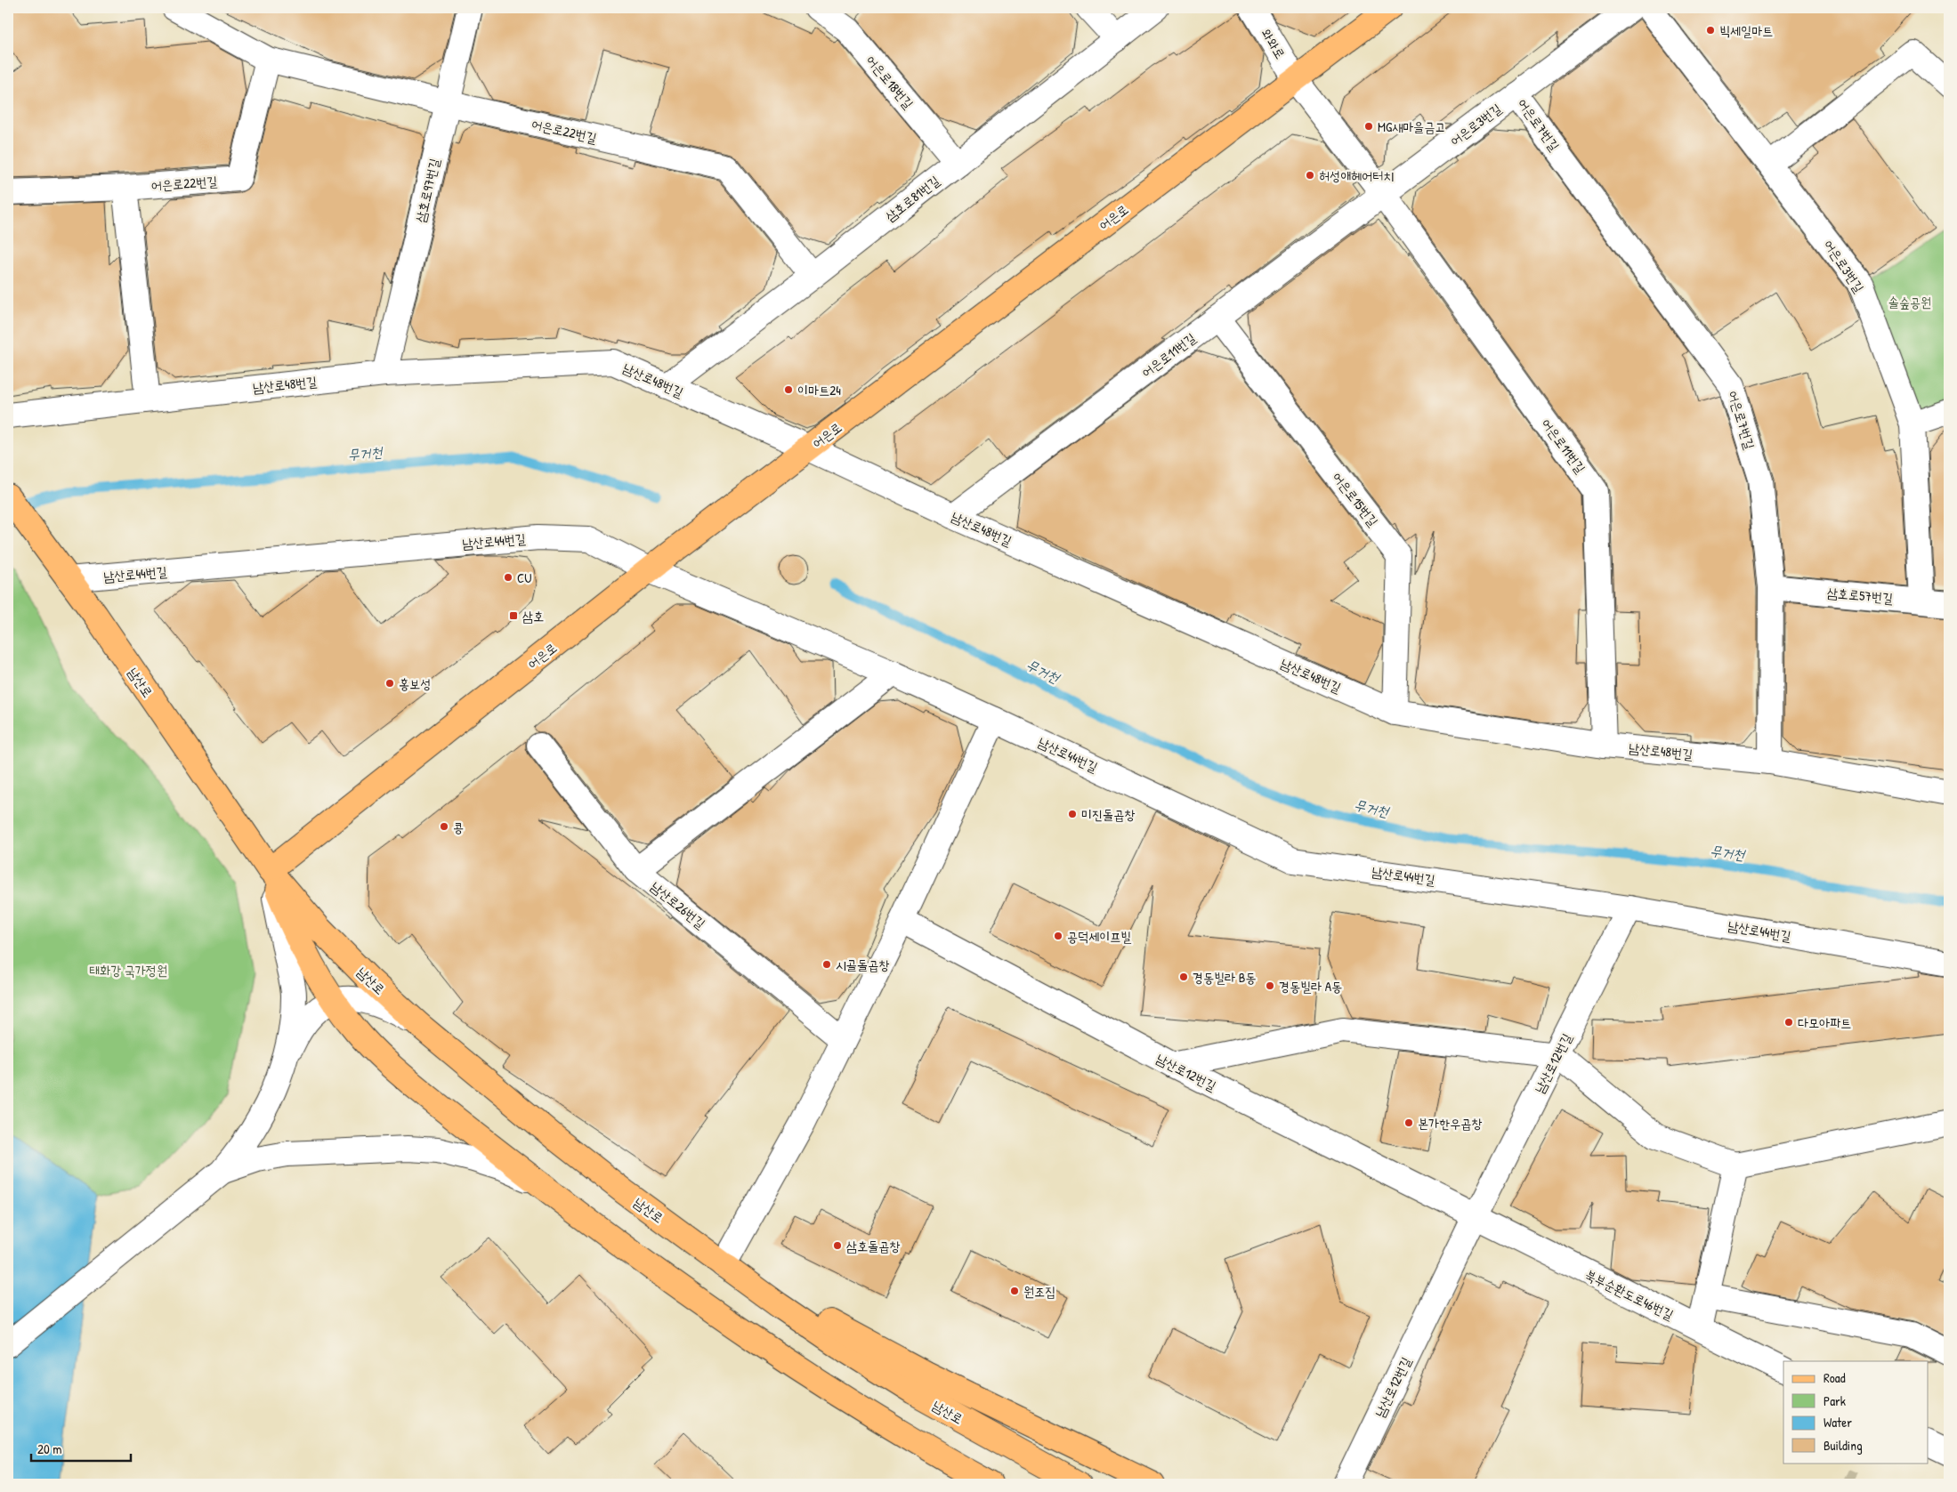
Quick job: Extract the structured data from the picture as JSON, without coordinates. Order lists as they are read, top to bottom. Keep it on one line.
{"streets":{"main road":["어은로","남산로"],"street":["와와로","어은로18번길","어은로3번길","어은로7번길","어은로22번길","삼호로97번길","삼호로81번길","어은로11번길","남산로48번길","어은로15번길","남산로44번길","삼호로57번길","남산로26번길","남산로12번길","북부순환도로46번길"]},"crossings":[["와와로","어은로"],["와와로","어은로11번길"],["어은로18번길","삼호로81번길"],["어은로3번길","어은로7번길"],["어은로3번길","어은로11번길"],["어은로3번길","삼호로57번길"],["어은로7번길","남산로48번길"],["어은로7번길","삼호로57번길"],["어은로22번길","삼호로97번길"],["어은로22번길","삼호로81번길"],["삼호로97번길","남산로48번길"],["삼호로81번길","남산로48번길"],["어은로","어은로11번길"],["어은로","남산로48번길"],["어은로","남산로44번길"],["어은로","남산로"],["어은로11번길","남산로48번길"],["어은로11번길","어은로15번길"],["남산로48번길","어은로15번길"],["남산로44번길","남산로"],["남산로44번길","남산로12번길"],["남산로12번길","북부순환도로46번길"]],"water":["무거천"],"parks":["솔숲공원","태화강 국가정원"],"places":{"other":["빅세일마트","MG새마을금고","허성애헤어터치","이마트24","CU","홍보성","미진돌곱창","콩","공덕세이프빌","시골돌곱창","경동빌라 B동","경동빌라 A동","다모아파트","본가한우곱창","삼호돌곱창","원조집"],"transit":["삼호"]},"legend":["Road","Park","Water","Building"],"scale_bar":"20 m"}
